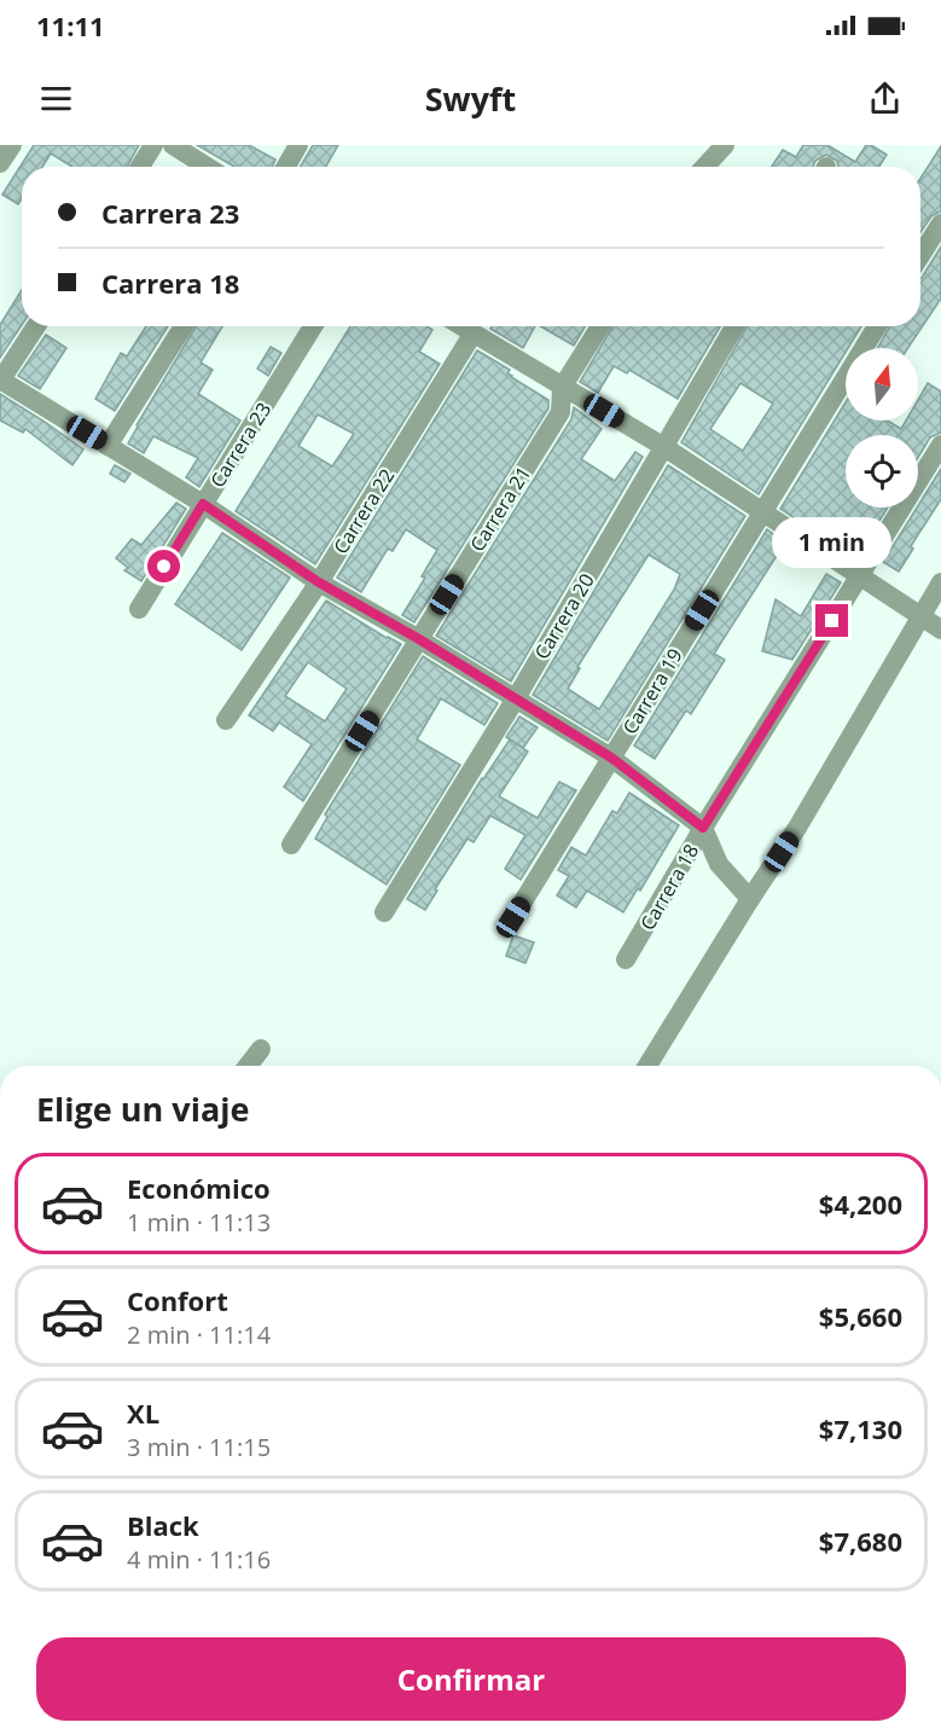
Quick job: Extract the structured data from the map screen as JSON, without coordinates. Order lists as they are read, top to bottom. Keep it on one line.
{"streets":{"street":["Carrera 23","Carrera 21","Carrera 22","Carrera 20","Carrera 19","Carrera 18"]},"north":"top","page":{"status":"11:11","header":"Swyft","banner":["Carrera 23","Carrera 18"],"bubble":"1 min","heading":"Elige un viaje","list":[{"name":"Económico","note":"1 min · 11:13","value":"$4,200"},{"name":"Confort","note":"2 min · 11:14","value":"$5,660"},{"name":"XL","note":"3 min · 11:15","value":"$7,130"},{"name":"Black","note":"4 min · 11:16","value":"$7,680"}],"buttons":"Confirmar"}}
